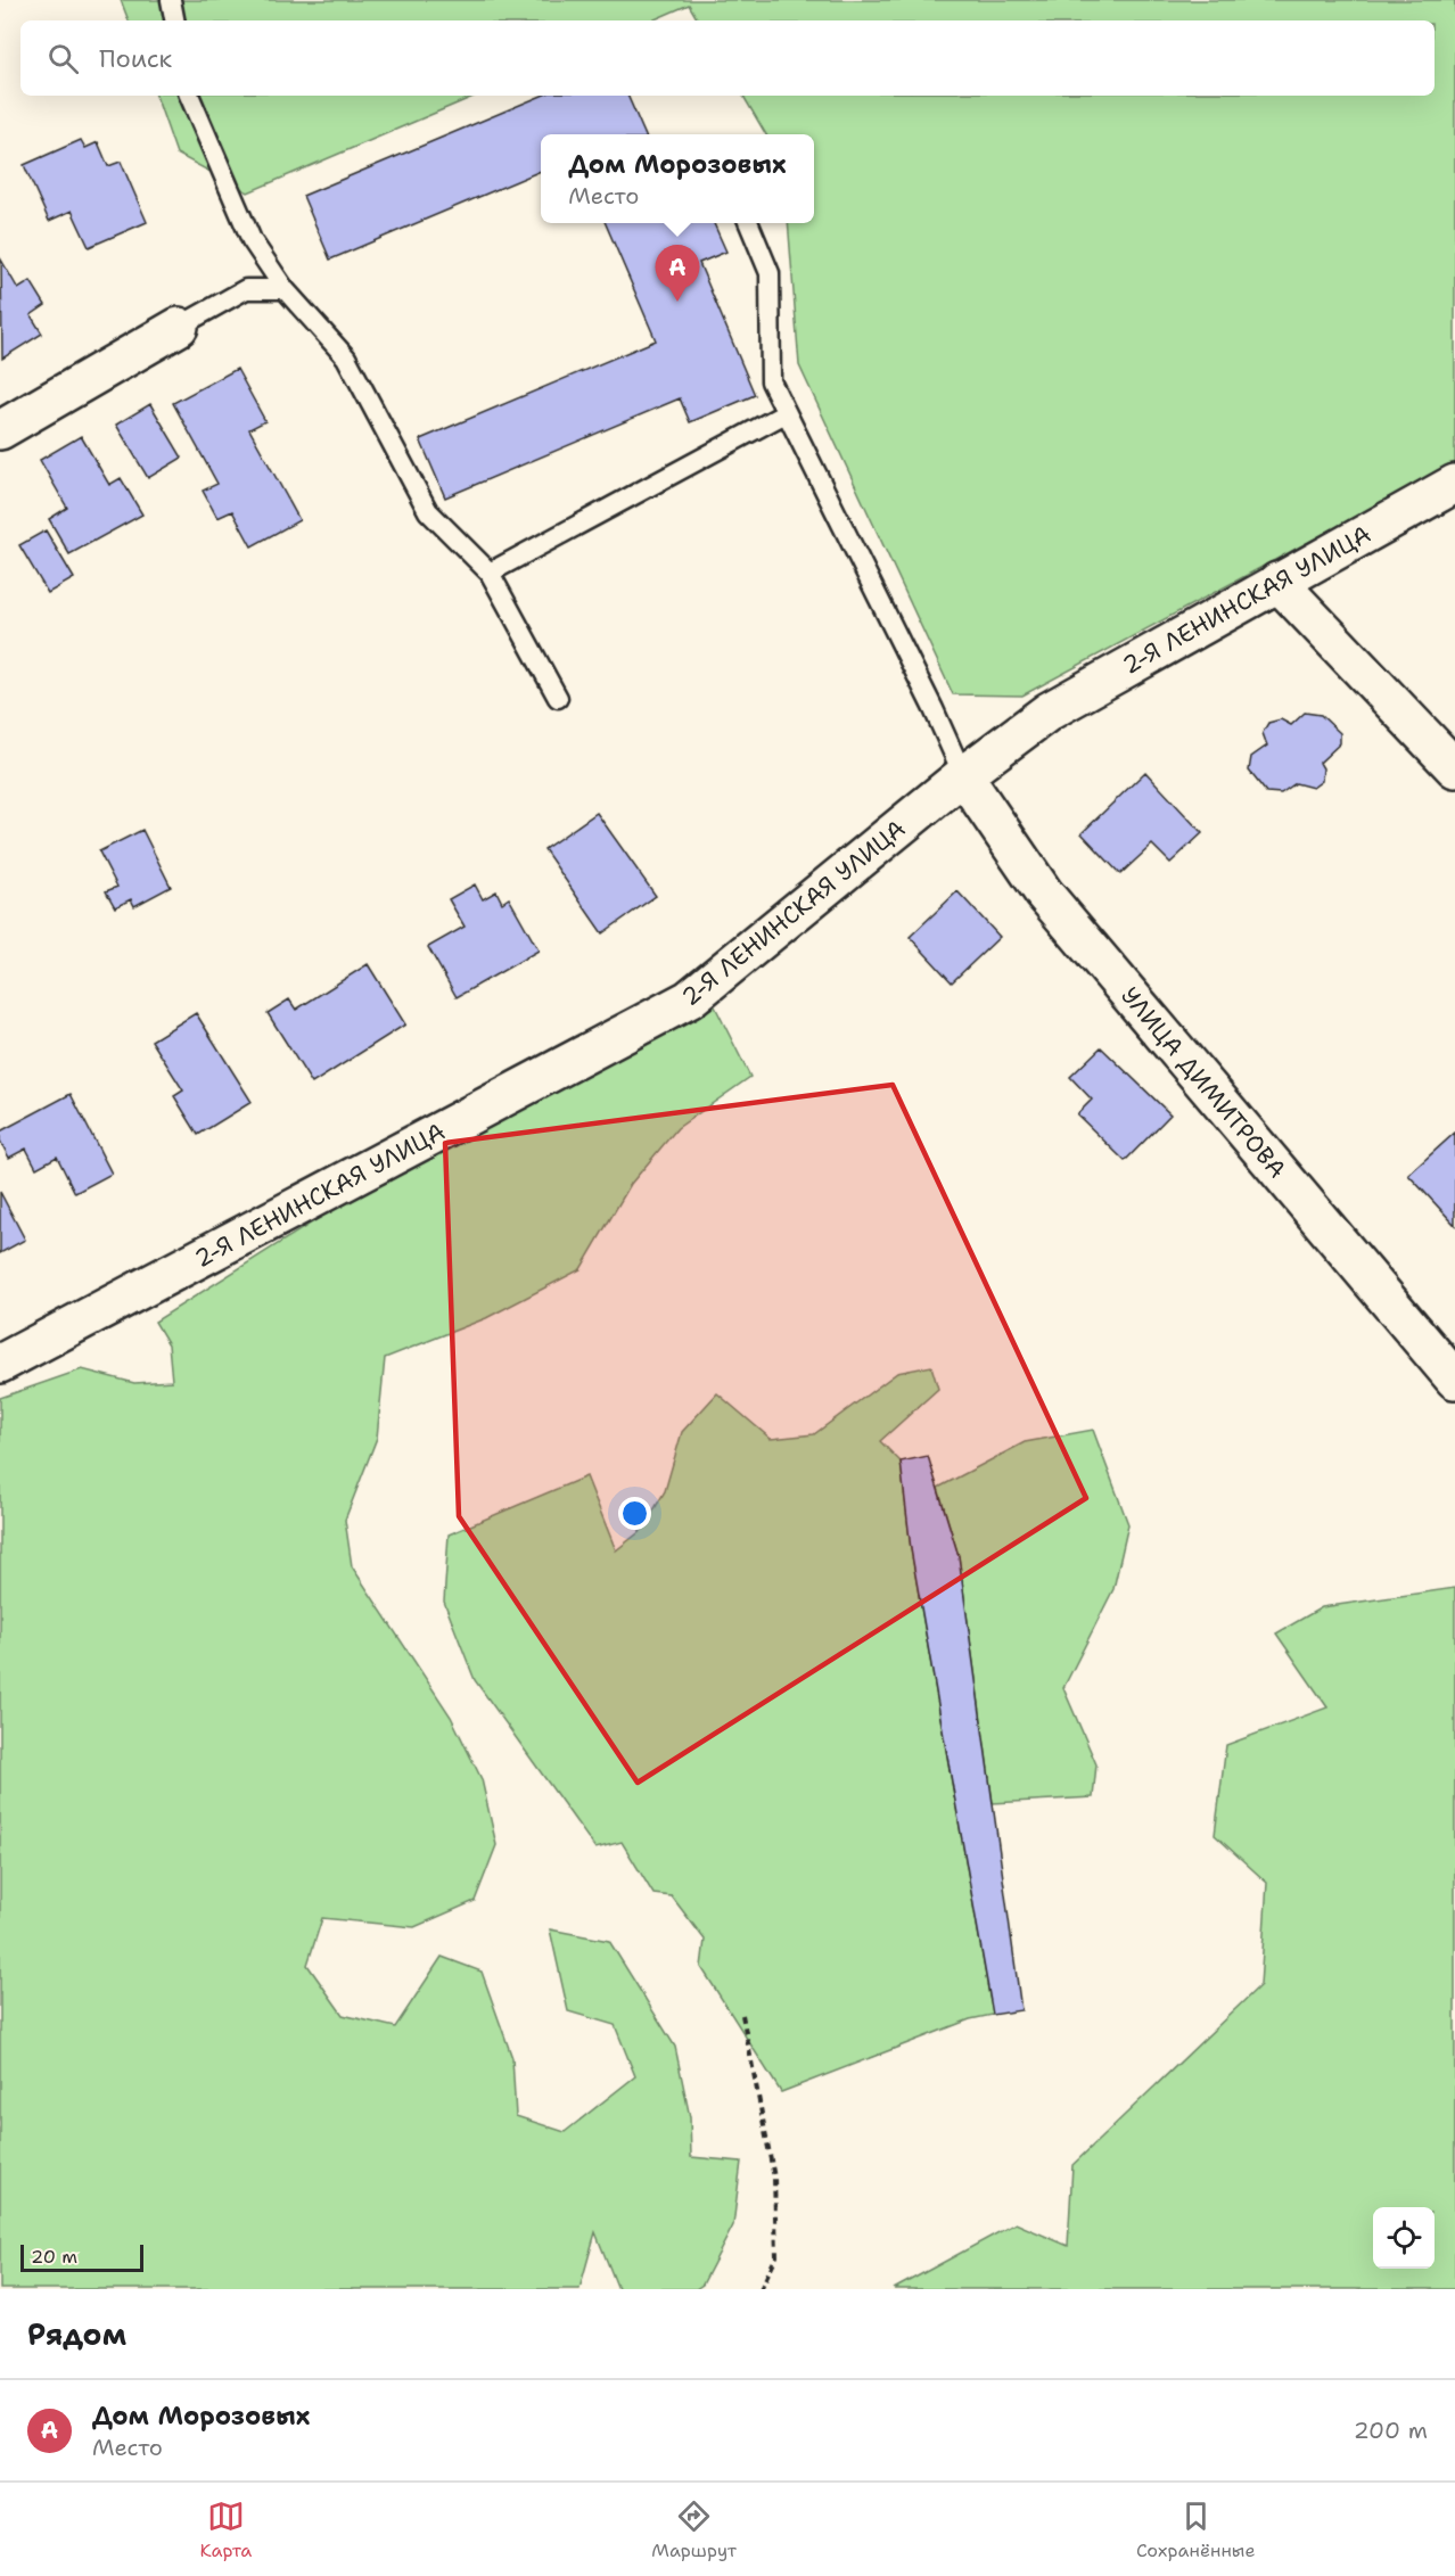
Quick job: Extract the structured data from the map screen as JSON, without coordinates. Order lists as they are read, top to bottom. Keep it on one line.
{"streets":{"street":["2-Я ЛЕНИНСКАЯ УЛИЦА","УЛИЦА ДИМИТРОВА"]},"crossings":[["2-Я ЛЕНИНСКАЯ УЛИЦА","УЛИЦА ДИМИТРОВА"]],"scale_bar":"20 m","page":{"search":"Поиск","popup":["Дом Морозовых","Место"],"pins":"A","scale":"20 m","heading":"Рядом","list":[{"mark":"A","name":"Дом Морозовых","note":"Место","value":"200 m"}],"nav":["Карта","Маршрут","Сохранённые"]}}
